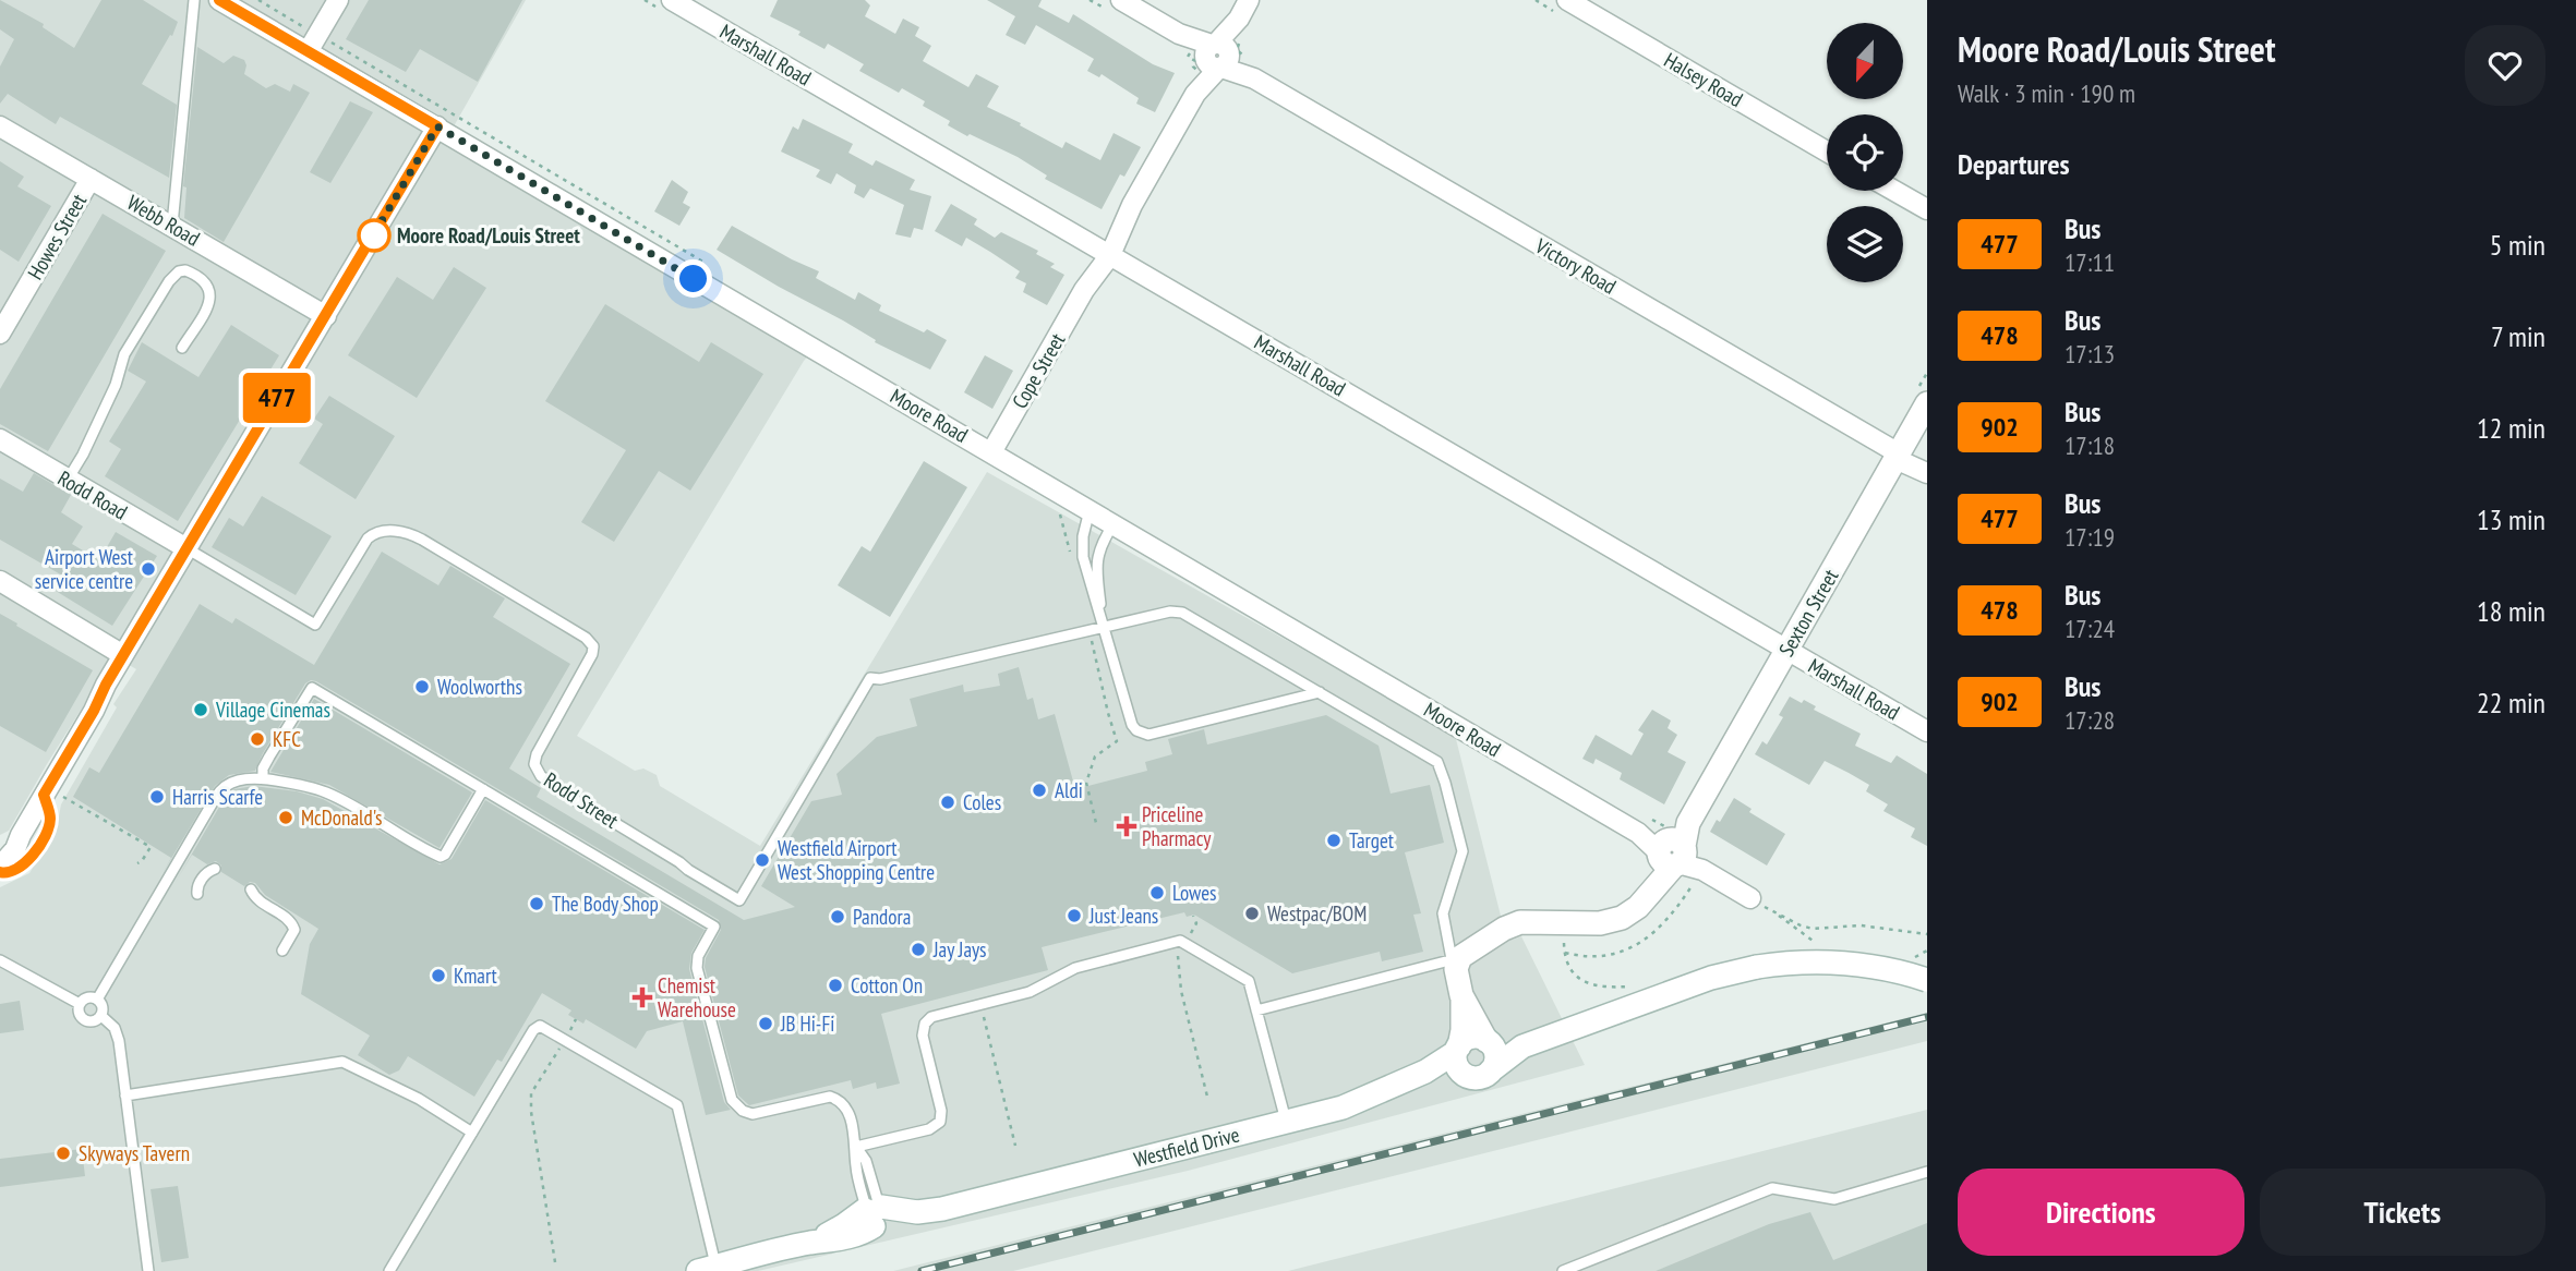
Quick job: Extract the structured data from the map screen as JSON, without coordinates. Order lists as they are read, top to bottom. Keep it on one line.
{"streets":{"main road":["Sexton Street","Westfield Drive"],"street":["Marshall Road","Halsey Road","Webb Road","Howes Street","Victory Road","Cope Street","Moore Road","Rodd Road"],"lane":["Rodd Street"]},"crossings":[["Marshall Road","Cope Street"],["Marshall Road","Sexton Street"],["Webb Road","Howes Street"],["Victory Road","Cope Street"],["Victory Road","Sexton Street"],["Cope Street","Moore Road"],["Moore Road","Sexton Street"],["Rodd Road","Rodd Street"]],"places":{"other":["Moore Road/Louis Street","Airport West service centre","Woolworths","Village Cinemas","KFC","Aldi","Harris Scarfe","Coles","McDonald's","Target","Westfield Airport West Shopping Centre","Lowes","The Body Shop","Westpac/BOM","Just Jeans","Pandora","Jay Jays","Kmart","Cotton On","JB Hi-Fi","Skyways Tavern"],"health":["Priceline Pharmacy","Chemist Warehouse"]},"lines":["bus line 477"],"north":"bottom","page":{"on_map":"477","heading":[["Moore Road/Louis Street","Walk · 3 min · 190 m"],"Departures"],"list":[{"mark":"477","name":"Bus","note":"17:11","value":"5 min"},{"mark":"478","name":"Bus","note":"17:13","value":"7 min"},{"mark":"902","name":"Bus","note":"17:18","value":"12 min"},{"mark":"477","name":"Bus","note":"17:19","value":"13 min"},{"mark":"478","name":"Bus","note":"17:24","value":"18 min"},{"mark":"902","name":"Bus","note":"17:28","value":"22 min"}],"buttons":["Directions","Tickets"]}}
